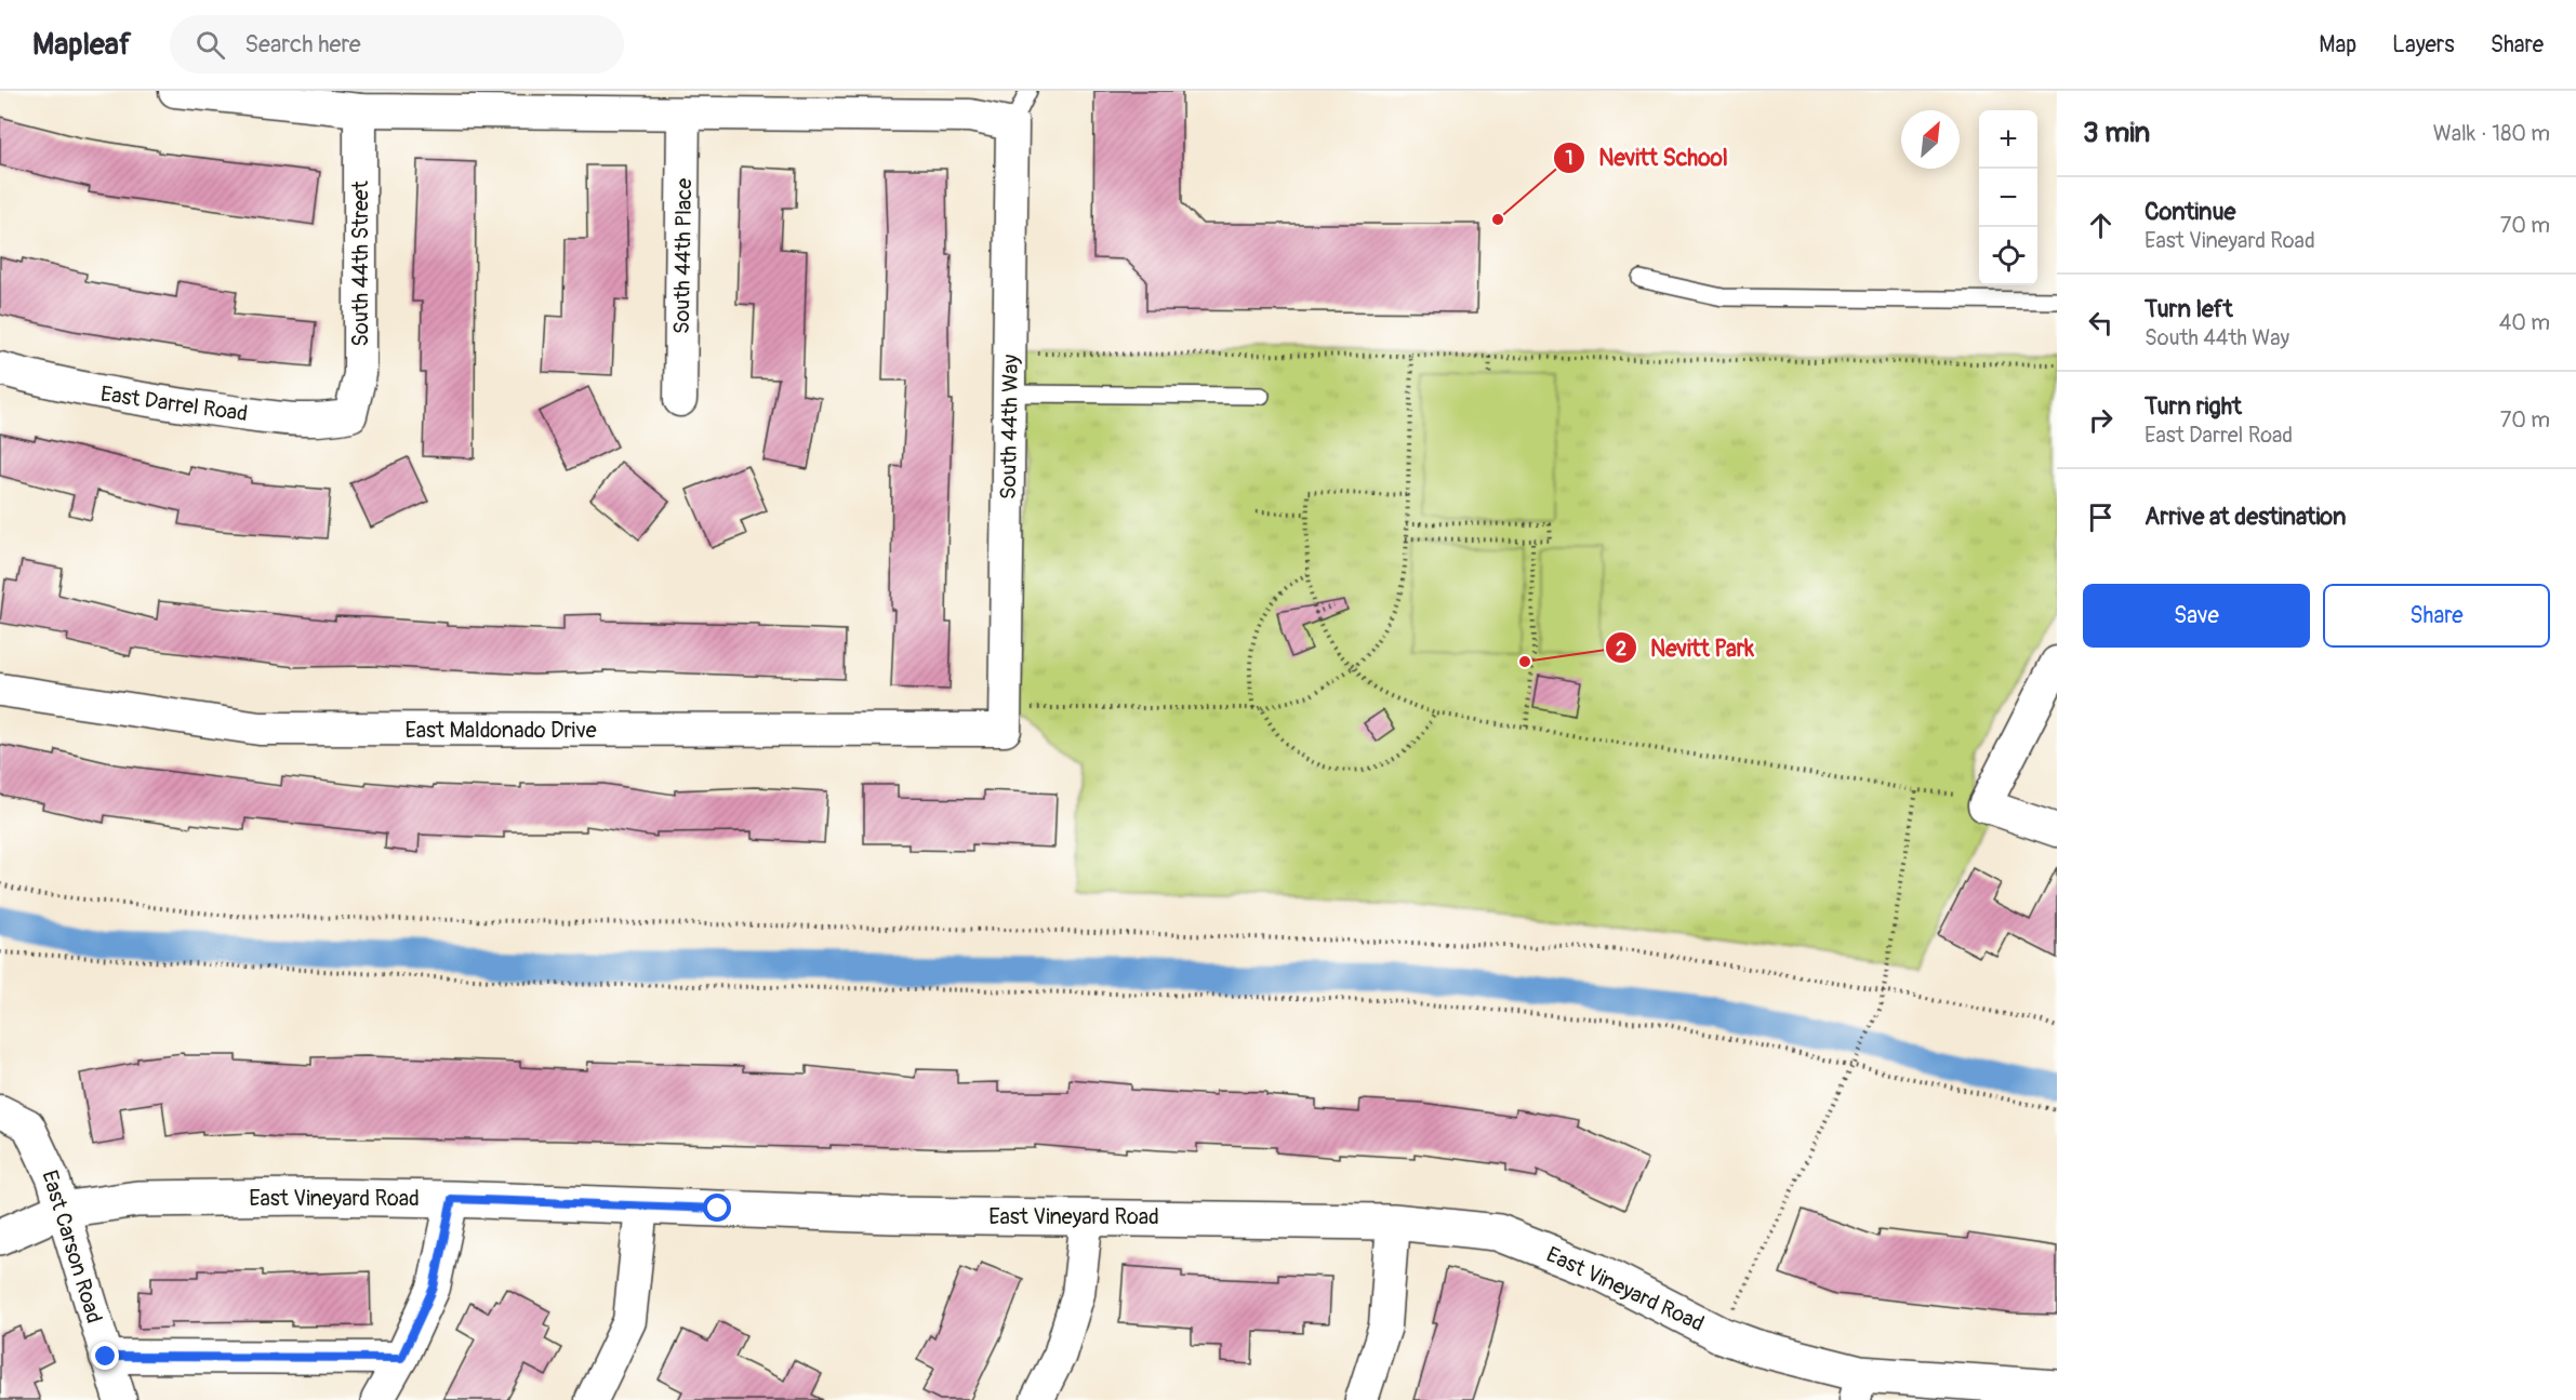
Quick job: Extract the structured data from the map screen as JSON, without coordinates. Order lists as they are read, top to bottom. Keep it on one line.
{"streets":{"street":["South 44th Place","South 44th Street","East Darrel Road","South 44th Way","East Maldonado Drive","East Vineyard Road","East Carson Road"]},"crossings":[["South 44th Street","East Darrel Road"],["South 44th Way","East Maldonado Drive"],["East Vineyard Road","East Carson Road"]],"places":["Nevitt School","Nevitt Park"],"north":"top right","page":{"header":"Mapleaf","search":"Search here","nav":["Map","Layers","Share"],"heading":["3 min","Walk · 180 m"],"map_buttons":["+","−"],"list":[["Continue","East Vineyard Road","70 m"],["Turn left","South 44th Way","40 m"],["Turn right","East Darrel Road","70 m"],"Arrive at destination"],"buttons":["Save","Share"]}}
